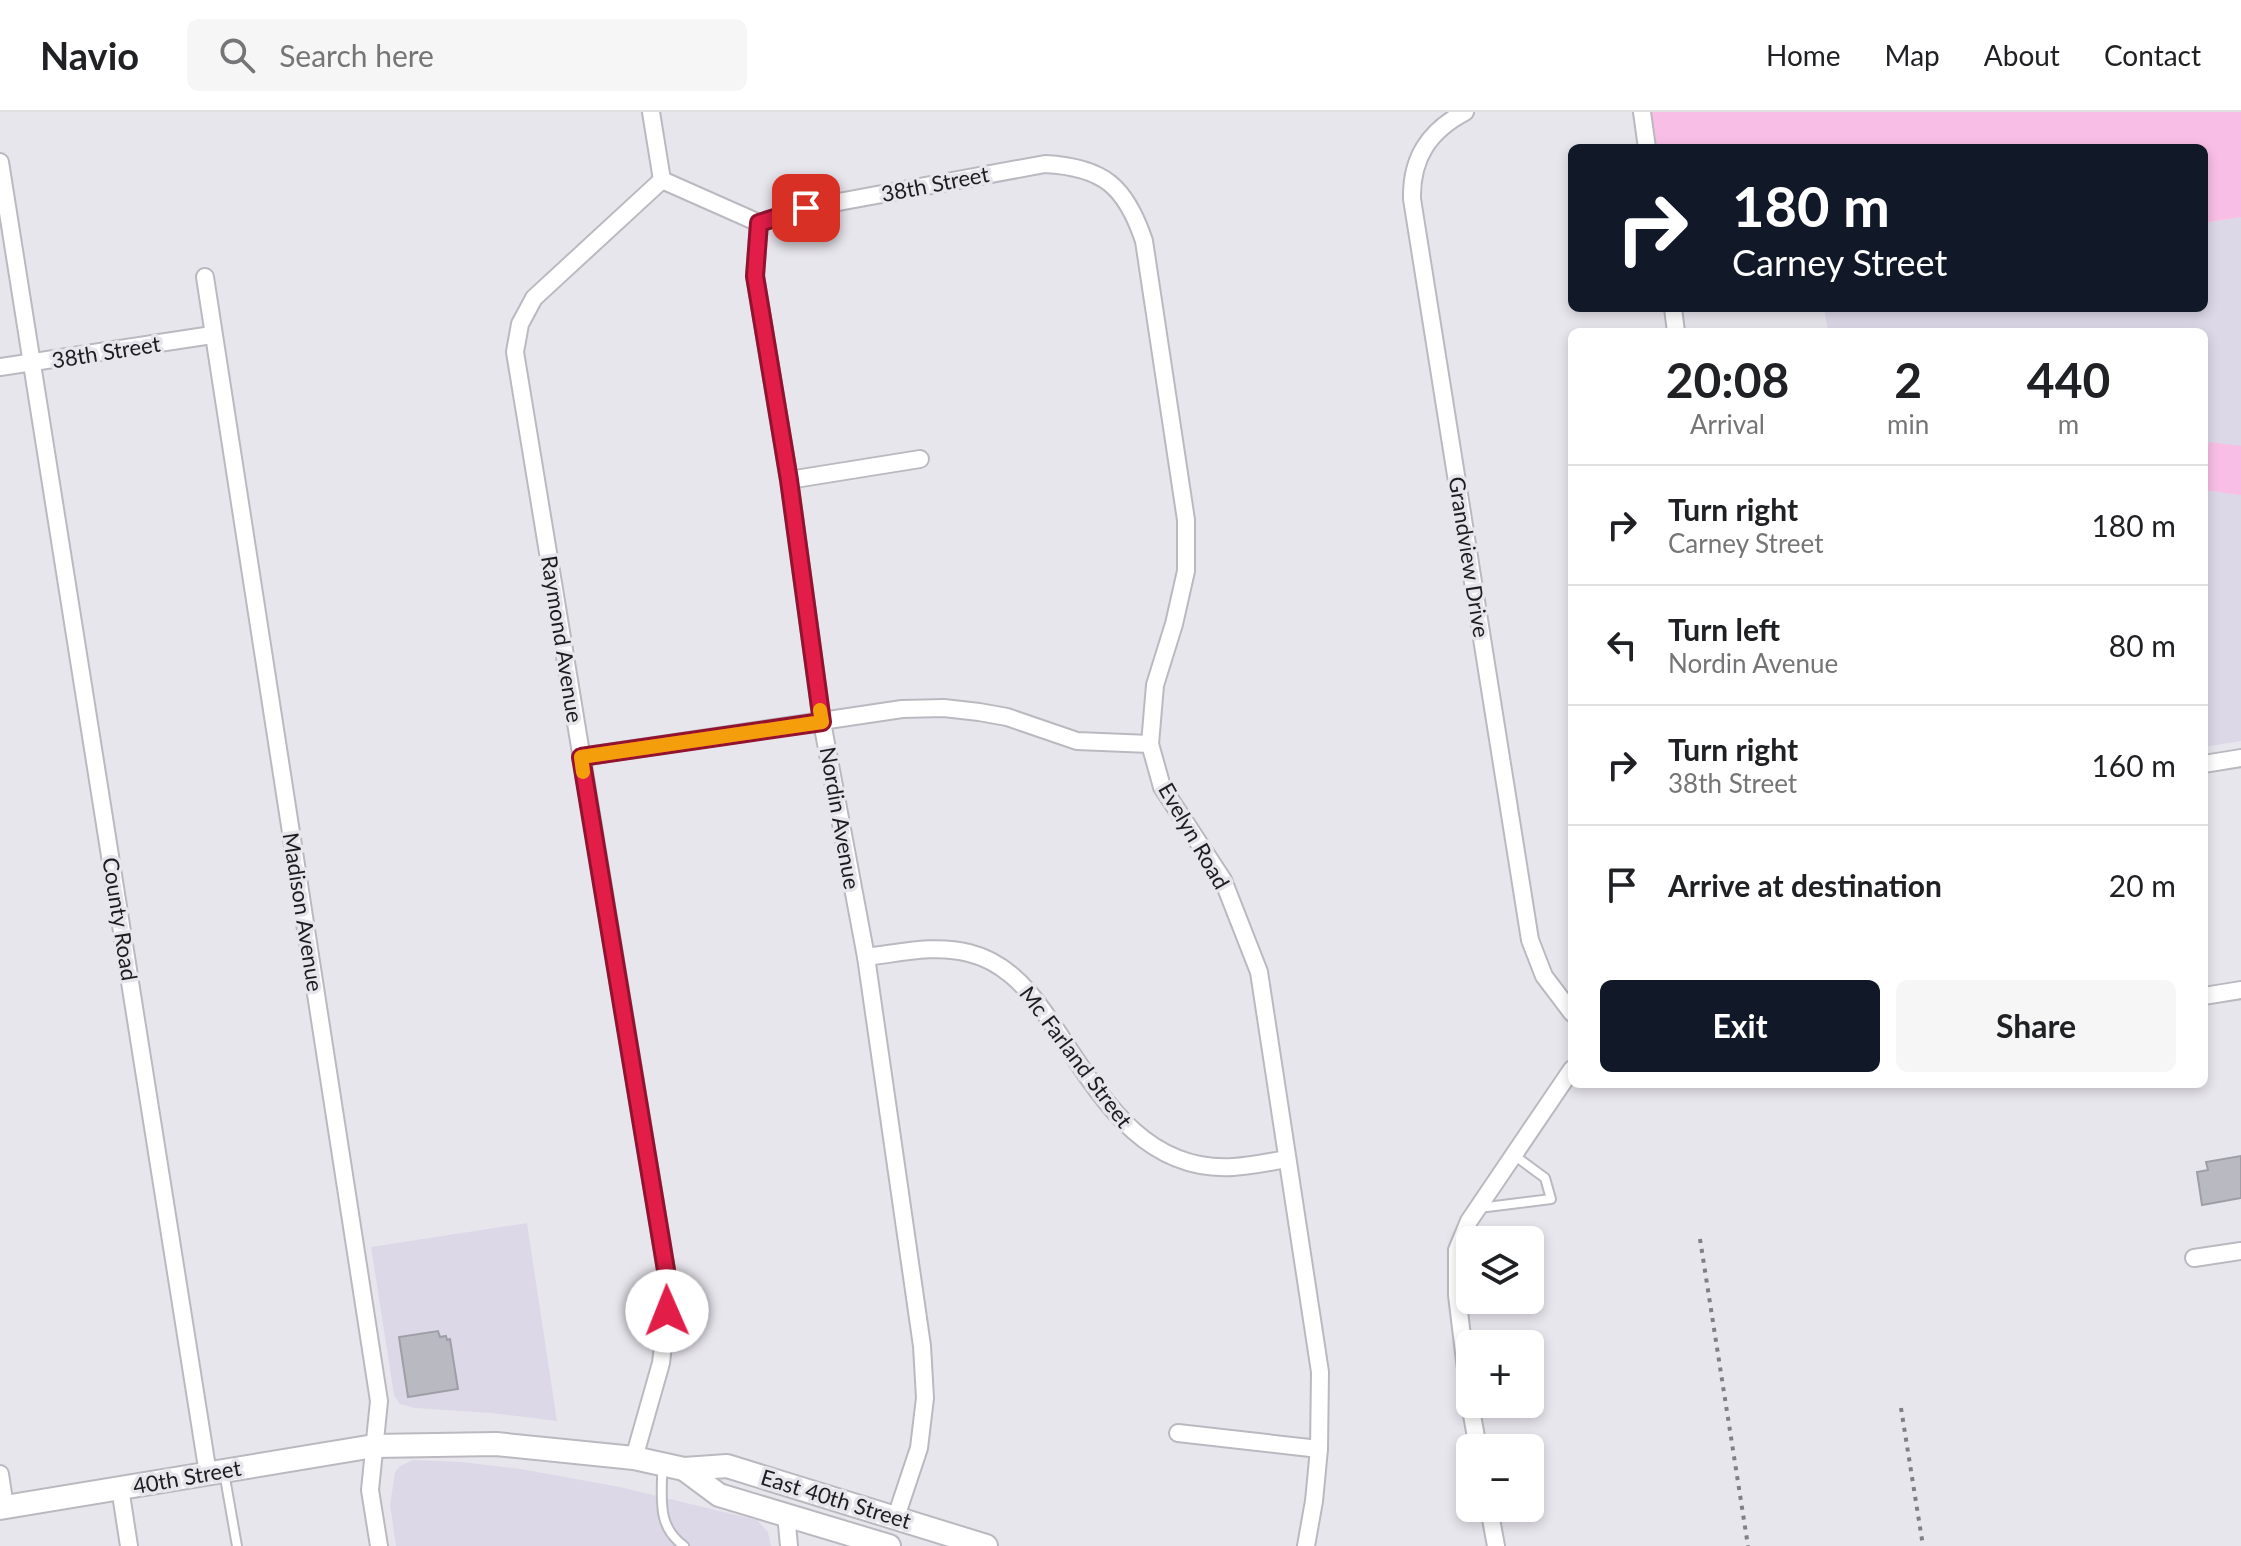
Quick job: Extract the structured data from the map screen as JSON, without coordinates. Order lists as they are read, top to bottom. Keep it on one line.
{"streets":{"main road":["40th Street","East 40th Street"],"street":["38th Street","Grandview Drive","Raymond Avenue","Nordin Avenue","Evelyn Road","Madison Avenue","County Road","Mc Farland Street"]},"crossings":[["38th Street","Nordin Avenue"],["38th Street","Evelyn Road"],["38th Street","Madison Avenue"],["38th Street","County Road"],["Raymond Avenue","East 40th Street"],["Nordin Avenue","Mc Farland Street"],["Nordin Avenue","East 40th Street"],["Evelyn Road","Mc Farland Street"],["Madison Avenue","40th Street"],["Madison Avenue","East 40th Street"],["County Road","40th Street"],["40th Street","East 40th Street"]],"page":{"header":"Navio","search":"Search here","nav":["Home","Map","About","Contact"],"turn":["180 m","Carney Street"],"eta":["20:08","Arrival","2","min","440","m"],"list":[{"name":"Turn right","note":"Carney Street","value":"180 m"},{"name":"Turn left","note":"Nordin Avenue","value":"80 m"},{"name":"Turn right","note":"38th Street","value":"160 m"},{"name":"Arrive at destination","value":"20 m"}],"buttons":["Exit","Share"],"map_buttons":["+","−"]}}
